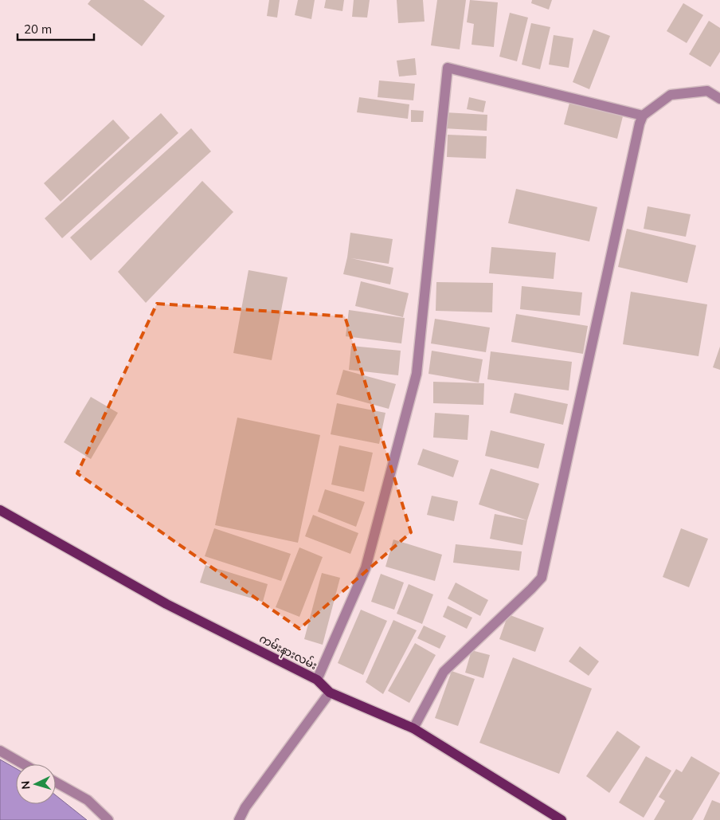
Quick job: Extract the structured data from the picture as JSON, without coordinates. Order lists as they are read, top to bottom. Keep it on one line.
{"streets":{"main road":["ကမ်းနားလမ်း"]},"scale_bar":"20 m","north":"left"}
